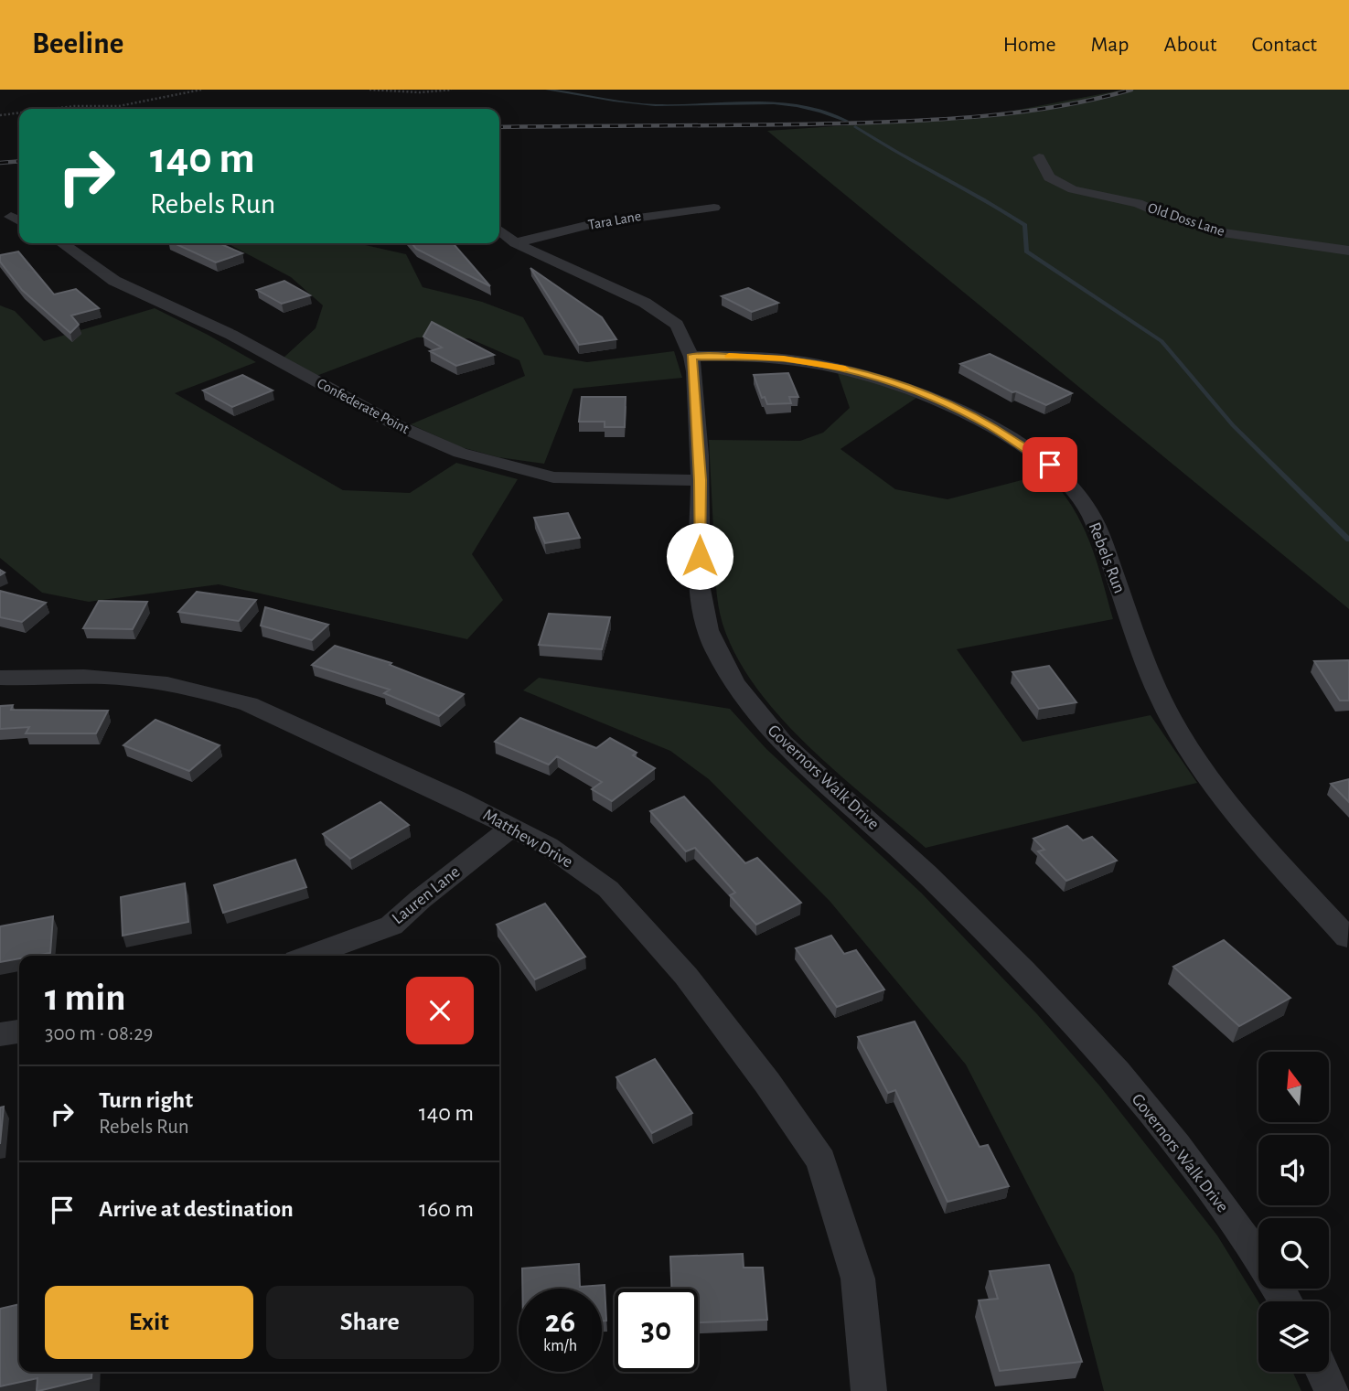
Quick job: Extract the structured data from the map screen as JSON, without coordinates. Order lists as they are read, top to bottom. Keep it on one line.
{"streets":{"street":["Old Doss Lane","Tara Lane","Confederate Point","Rebels Run","Governors Walk Drive","Matthew Drive","Lauren Lane"]},"crossings":[["Tara Lane","Governors Walk Drive"],["Confederate Point","Governors Walk Drive"],["Rebels Run","Governors Walk Drive"],["Matthew Drive","Lauren Lane"]],"north":"top","page":{"header":"Beeline","nav":["Home","Map","About","Contact"],"turn":["140 m","Rebels Run"],"heading":["1 min","300 m · 08:29"],"list":[{"name":"Turn right","note":"Rebels Run","value":"140 m"},{"name":"Arrive at destination","value":"160 m"}],"buttons":["Exit","Share"],"speed":"26 km/h","limit":"30"}}
